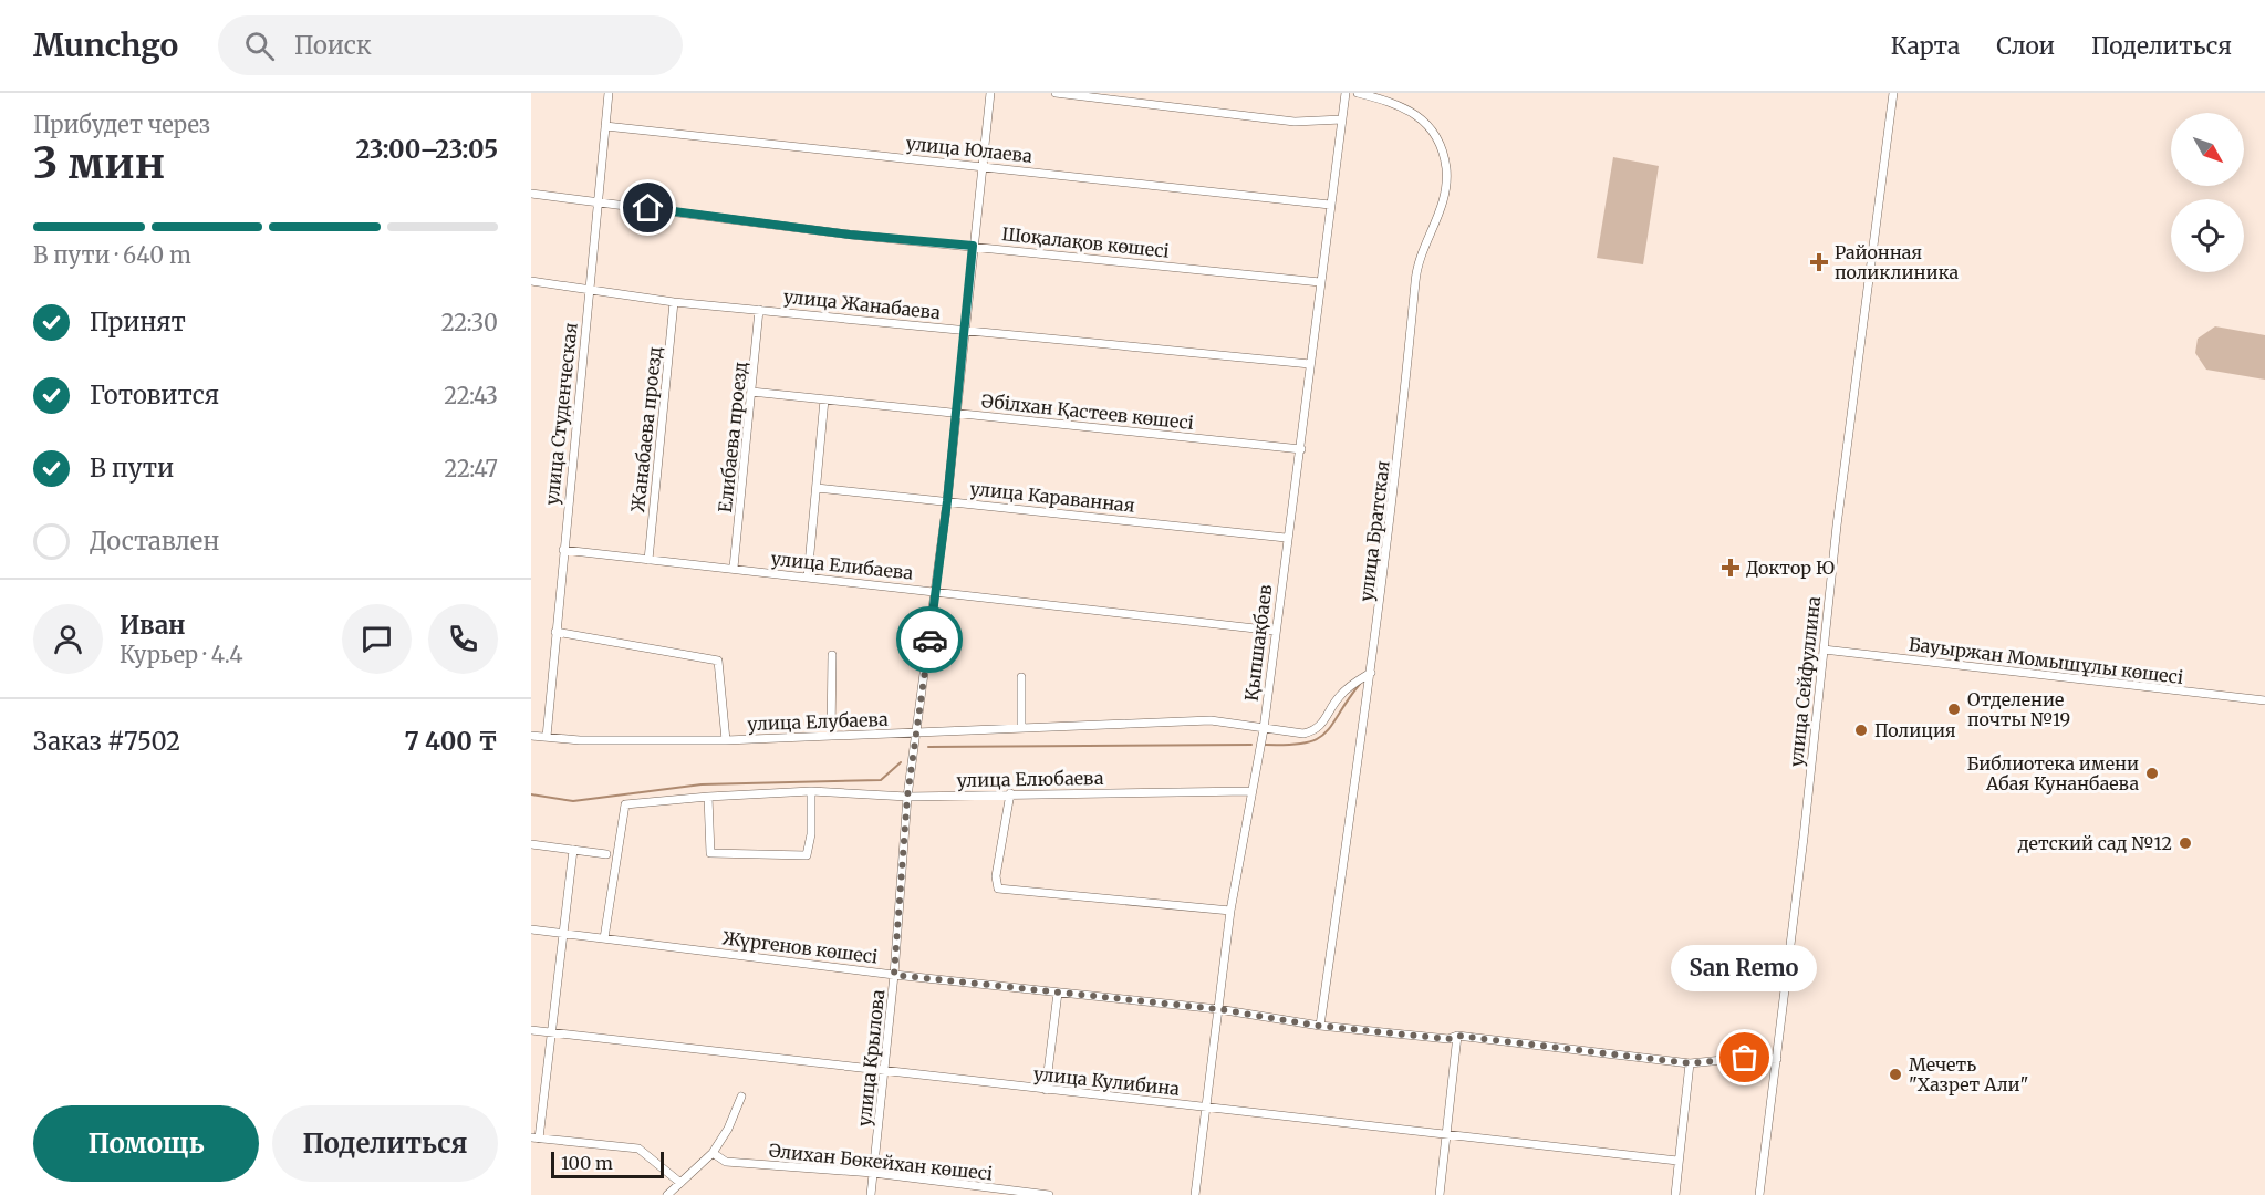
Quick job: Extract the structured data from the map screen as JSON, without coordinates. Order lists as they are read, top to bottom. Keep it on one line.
{"streets":{"street":["улица Юлаева","Шоқалақов көшесі","улица Жанабаева","Әбілхан Қастеев көшесі","улица Студенческая","Жанабаева проезд","Елибаева проезд","улица Караванная","улица Братская","улица Елибаева","Қыпшақбаев","Бауыржан Момышұлы көшесі","улица Сейфуллина","улица Елубаева","улица Елюбаева","Жүргенов көшесі","улица Крылова","улица Кулибина","Әлихан Бөкейхан көшесі"]},"crossings":[["улица Юлаева","улица Студенческая"],["улица Юлаева","Қыпшақбаев"],["улица Юлаева","улица Крылова"],["Шоқалақов көшесі","улица Студенческая"],["Шоқалақов көшесі","Қыпшақбаев"],["Шоқалақов көшесі","улица Крылова"],["улица Жанабаева","улица Студенческая"],["улица Жанабаева","Жанабаева проезд"],["улица Жанабаева","Елибаева проезд"],["улица Жанабаева","Қыпшақбаев"],["улица Жанабаева","улица Крылова"],["Әбілхан Қастеев көшесі","Елибаева проезд"],["Әбілхан Қастеев көшесі","Қыпшақбаев"],["Әбілхан Қастеев көшесі","улица Крылова"],["улица Студенческая","улица Елибаева"],["улица Студенческая","улица Елубаева"],["Жанабаева проезд","улица Елибаева"],["Елибаева проезд","улица Елибаева"],["улица Караванная","Қыпшақбаев"],["улица Караванная","улица Крылова"],["улица Братская","улица Елубаева"],["улица Братская","Жүргенов көшесі"],["улица Елибаева","Қыпшақбаев"],["улица Елибаева","улица Крылова"],["Қыпшақбаев","улица Елубаева"],["Қыпшақбаев","улица Елюбаева"],["Қыпшақбаев","Жүргенов көшесі"],["Қыпшақбаев","улица Кулибина"],["Бауыржан Момышұлы көшесі","улица Сейфуллина"],["улица Сейфуллина","Жүргенов көшесі"],["улица Елубаева","улица Крылова"],["улица Елюбаева","Жүргенов көшесі"],["улица Елюбаева","улица Крылова"],["Жүргенов көшесі","улица Крылова"],["улица Крылова","улица Кулибина"],["улица Крылова","Әлихан Бөкейхан көшесі"]],"places":{"health":["Районная поликлиника","Доктор Ю"],"other":["Отделение почты №19","Полиция","Библиотека имени Абая Кунанбаева","детский сад №12","San Remo","Мечеть \"Хазрет Али\""]},"scale_bar":"100 m","north":"bottom right","page":{"header":"Munchgo","search":"Поиск","nav":["Карта","Слои","Поделиться"],"heading":["3 мин","Прибудет через","23:00–23:05"],"panel":["Иван","Курьер · 4.4","Заказ #7502","7 400 ₸"],"bar":"В пути · 640 m","list":[["Принят","22:30"],["Готовится","22:43"],["В пути","22:47"],"Доставлен"],"bubble":"San Remo","buttons":["Помощь","Поделиться"],"scale":"100 m"}}
